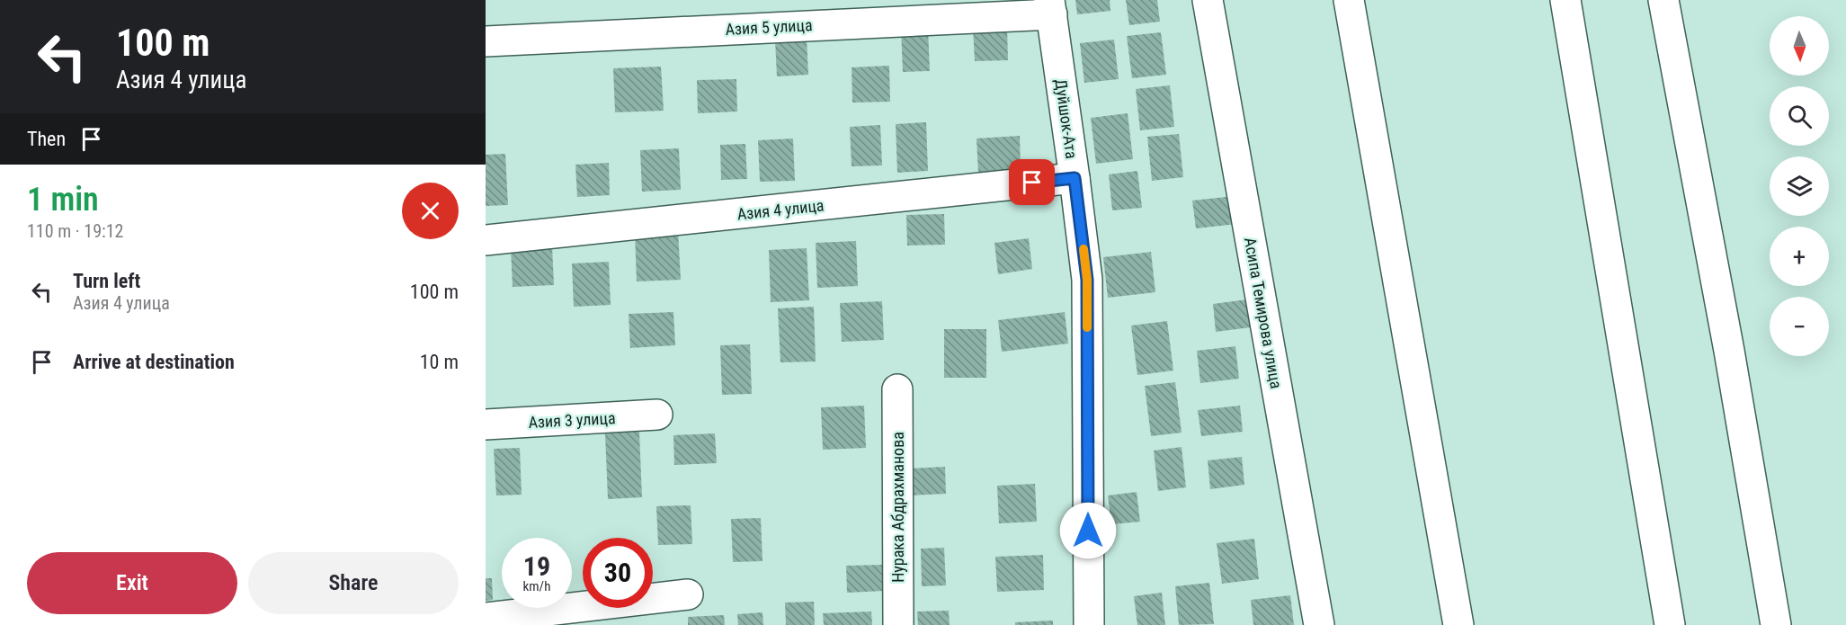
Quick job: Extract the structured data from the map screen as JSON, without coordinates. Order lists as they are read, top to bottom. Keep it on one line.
{"streets":{"street":["Азия 5 улица","Дуйшок-Ата","Азия 4 улица","Асипа Темирова улица","Азия 3 улица","Нурака Абдрахманова"]},"crossings":[["Азия 5 улица","Дуйшок-Ата"],["Дуйшок-Ата","Азия 4 улица"]],"north":"bottom","page":{"turn":["100 m","Азия 4 улица"],"map_buttons":["+","−"],"then":"Then","heading":["1 min","110 m · 19:12"],"list":[{"name":"Turn left","note":"Азия 4 улица","value":"100 m"},{"name":"Arrive at destination","value":"10 m"}],"speed":"19 km/h","limit":"30","buttons":["Exit","Share"]}}
